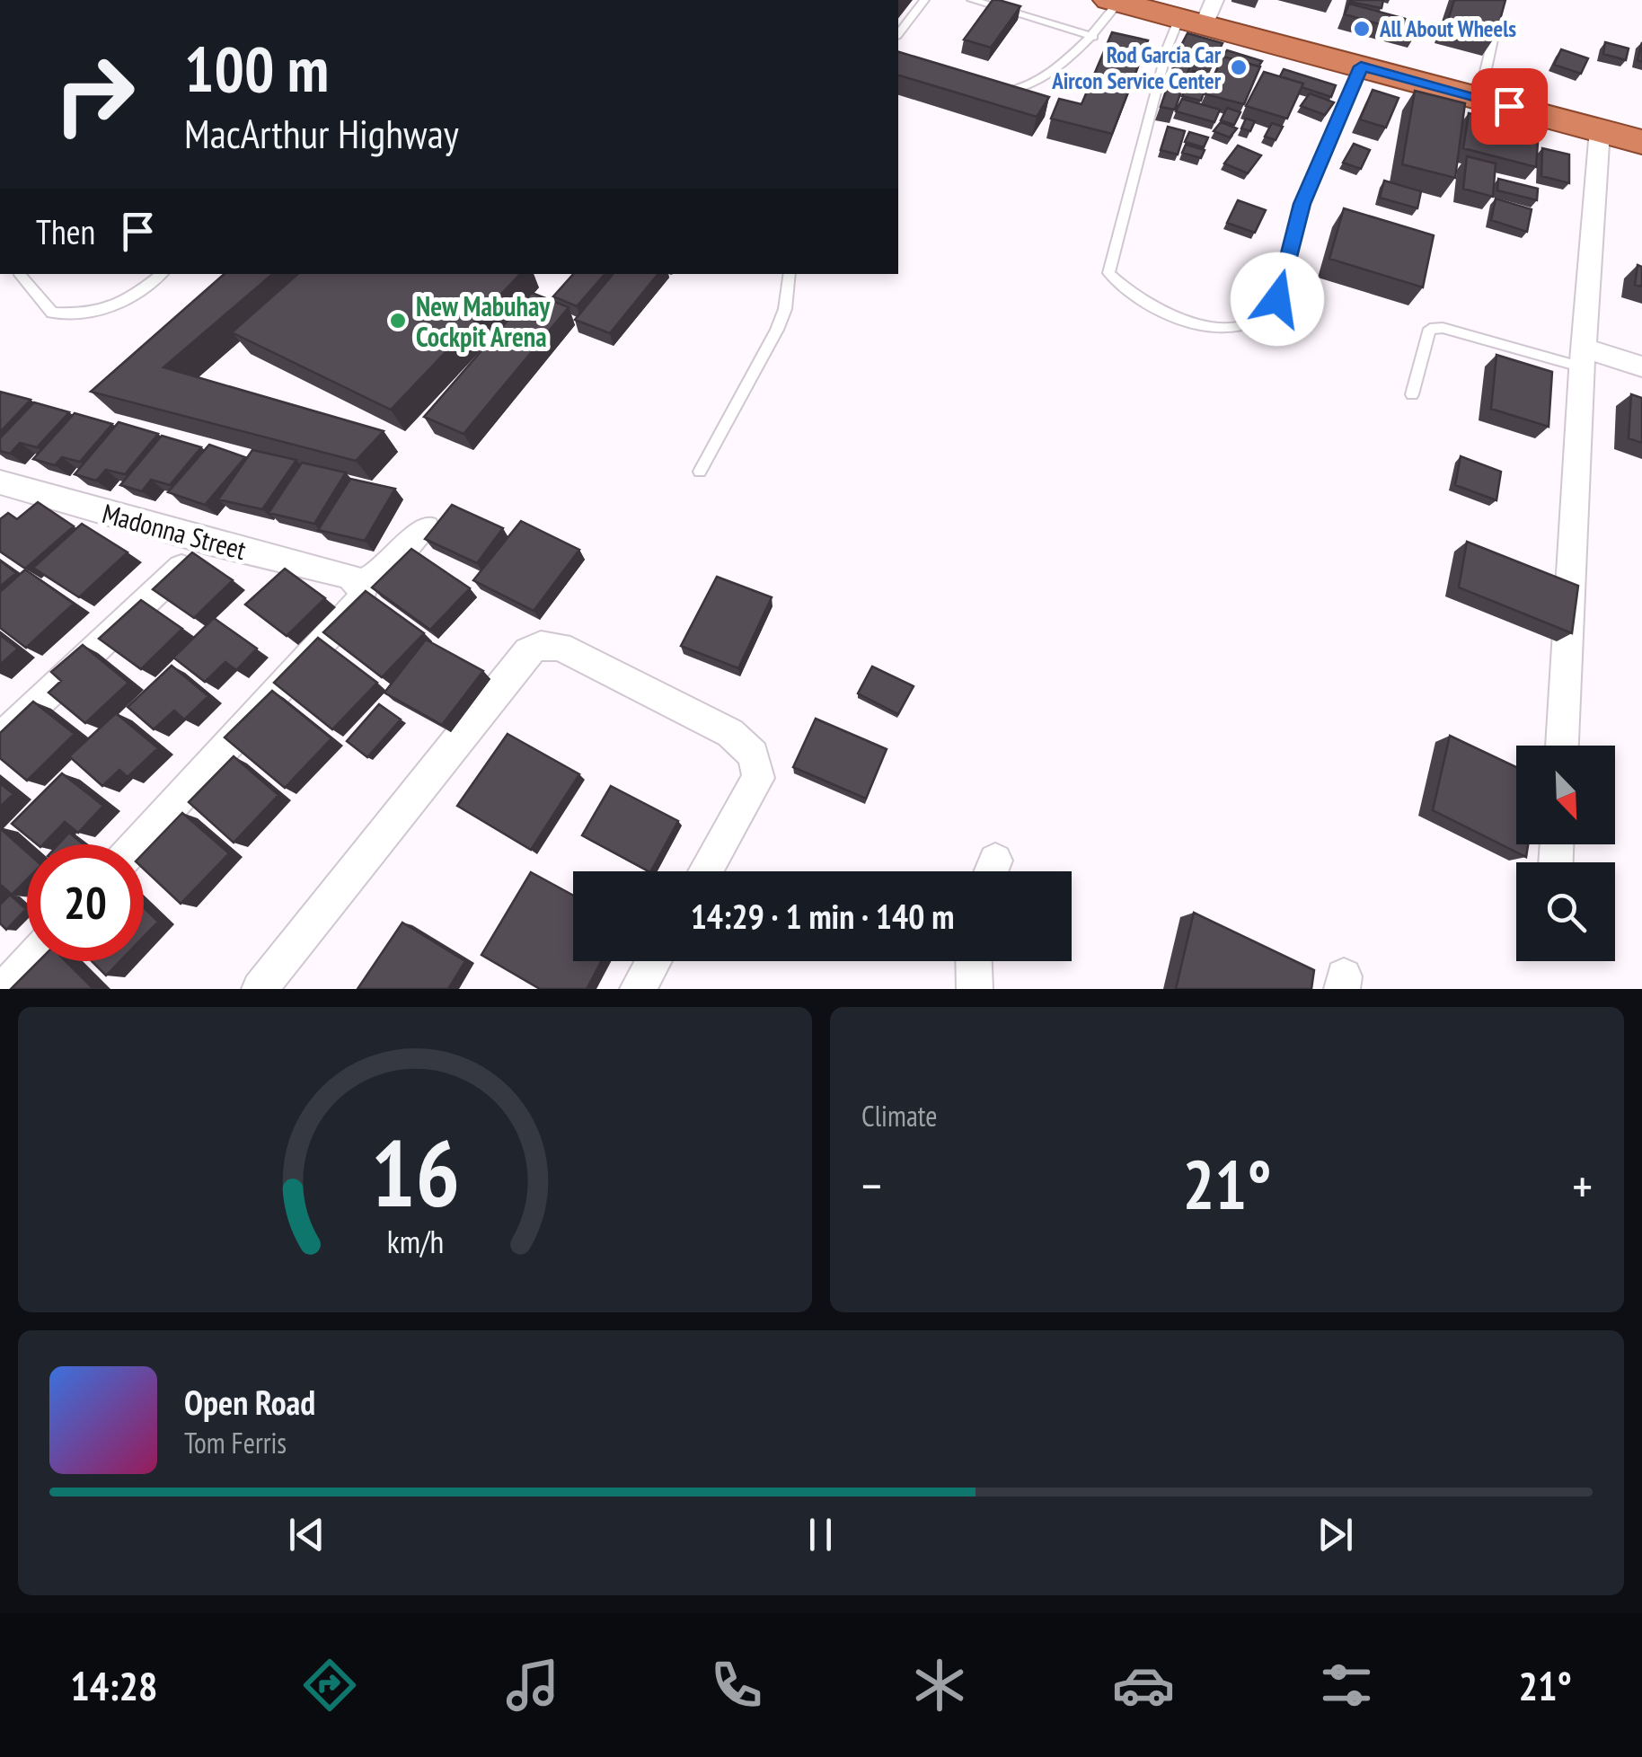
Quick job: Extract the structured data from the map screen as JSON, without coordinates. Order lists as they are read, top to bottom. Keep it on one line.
{"streets":{"street":["Madonna Street"]},"places":["All About Wheels","Rod Garcia Car Aircon Service Center","New Mabuhay Cockpit Arena"],"north":"bottom right","page":{"turn":["100 m","MacArthur Highway"],"then":"Then","limit":"20","trip":"14:29 · 1 min · 140 m","tile":"Climate","heat":["−","21°","+"],"song":["Open Road","Tom Ferris"],"tabs":["14:28","21°"],"gauge":["16","km/h"]}}
